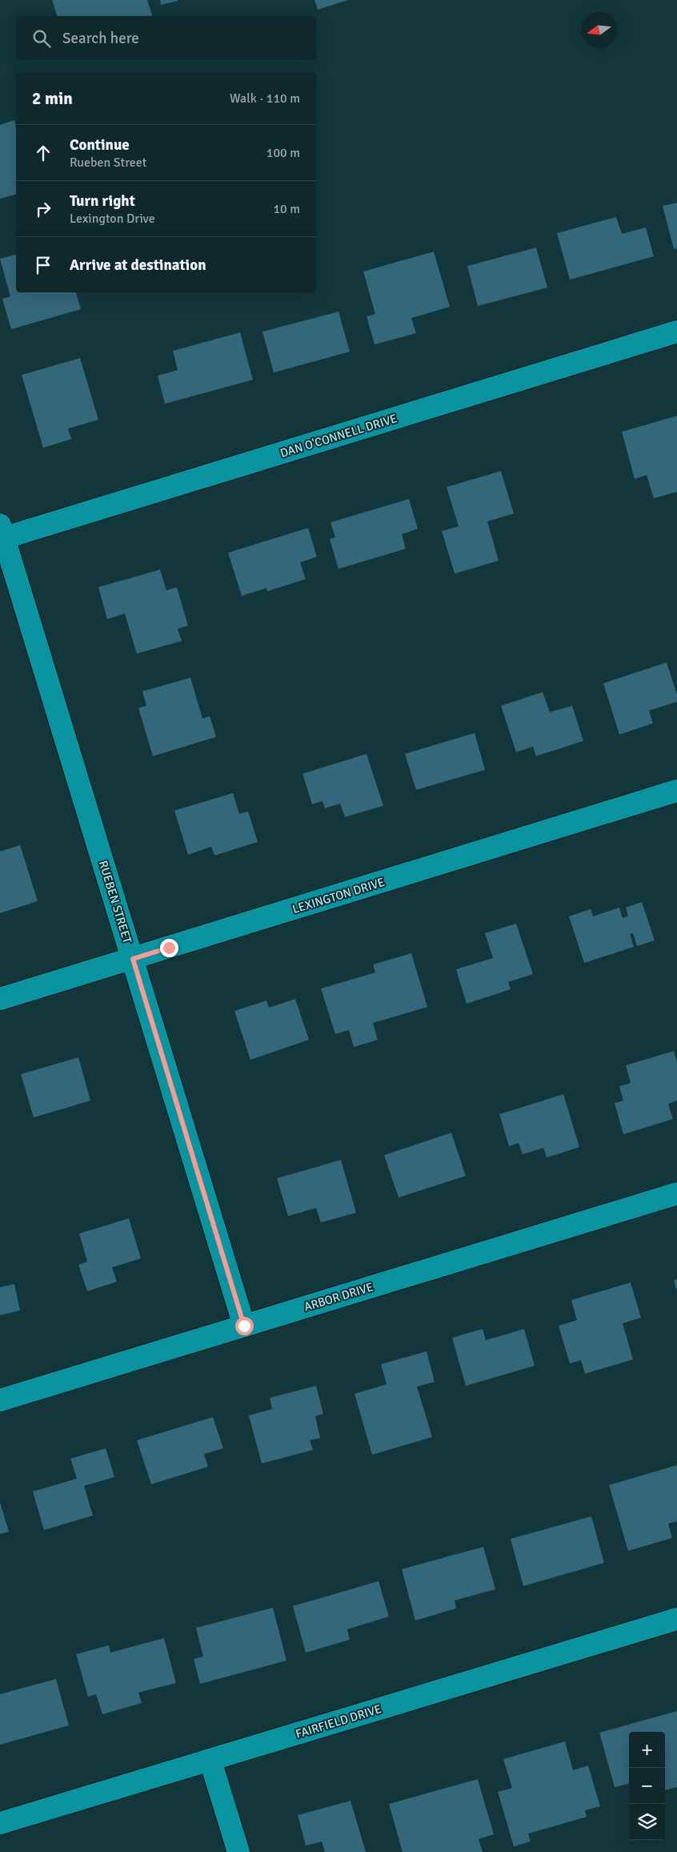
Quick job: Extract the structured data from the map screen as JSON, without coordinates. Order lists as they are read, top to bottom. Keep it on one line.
{"streets":{"street":["DAN O'CONNELL DRIVE","LEXINGTON DRIVE","RUEBEN STREET","ARBOR DRIVE","FAIRFIELD DRIVE"]},"crossings":[["DAN O'CONNELL DRIVE","RUEBEN STREET"],["LEXINGTON DRIVE","RUEBEN STREET"],["RUEBEN STREET","ARBOR DRIVE"]],"north":"left","page":{"search":"Search here","heading":["2 min","Walk · 110 m"],"list":[["Continue","Rueben Street","100 m"],["Turn right","Lexington Drive","10 m"],"Arrive at destination"],"map_buttons":["+","−"]}}
